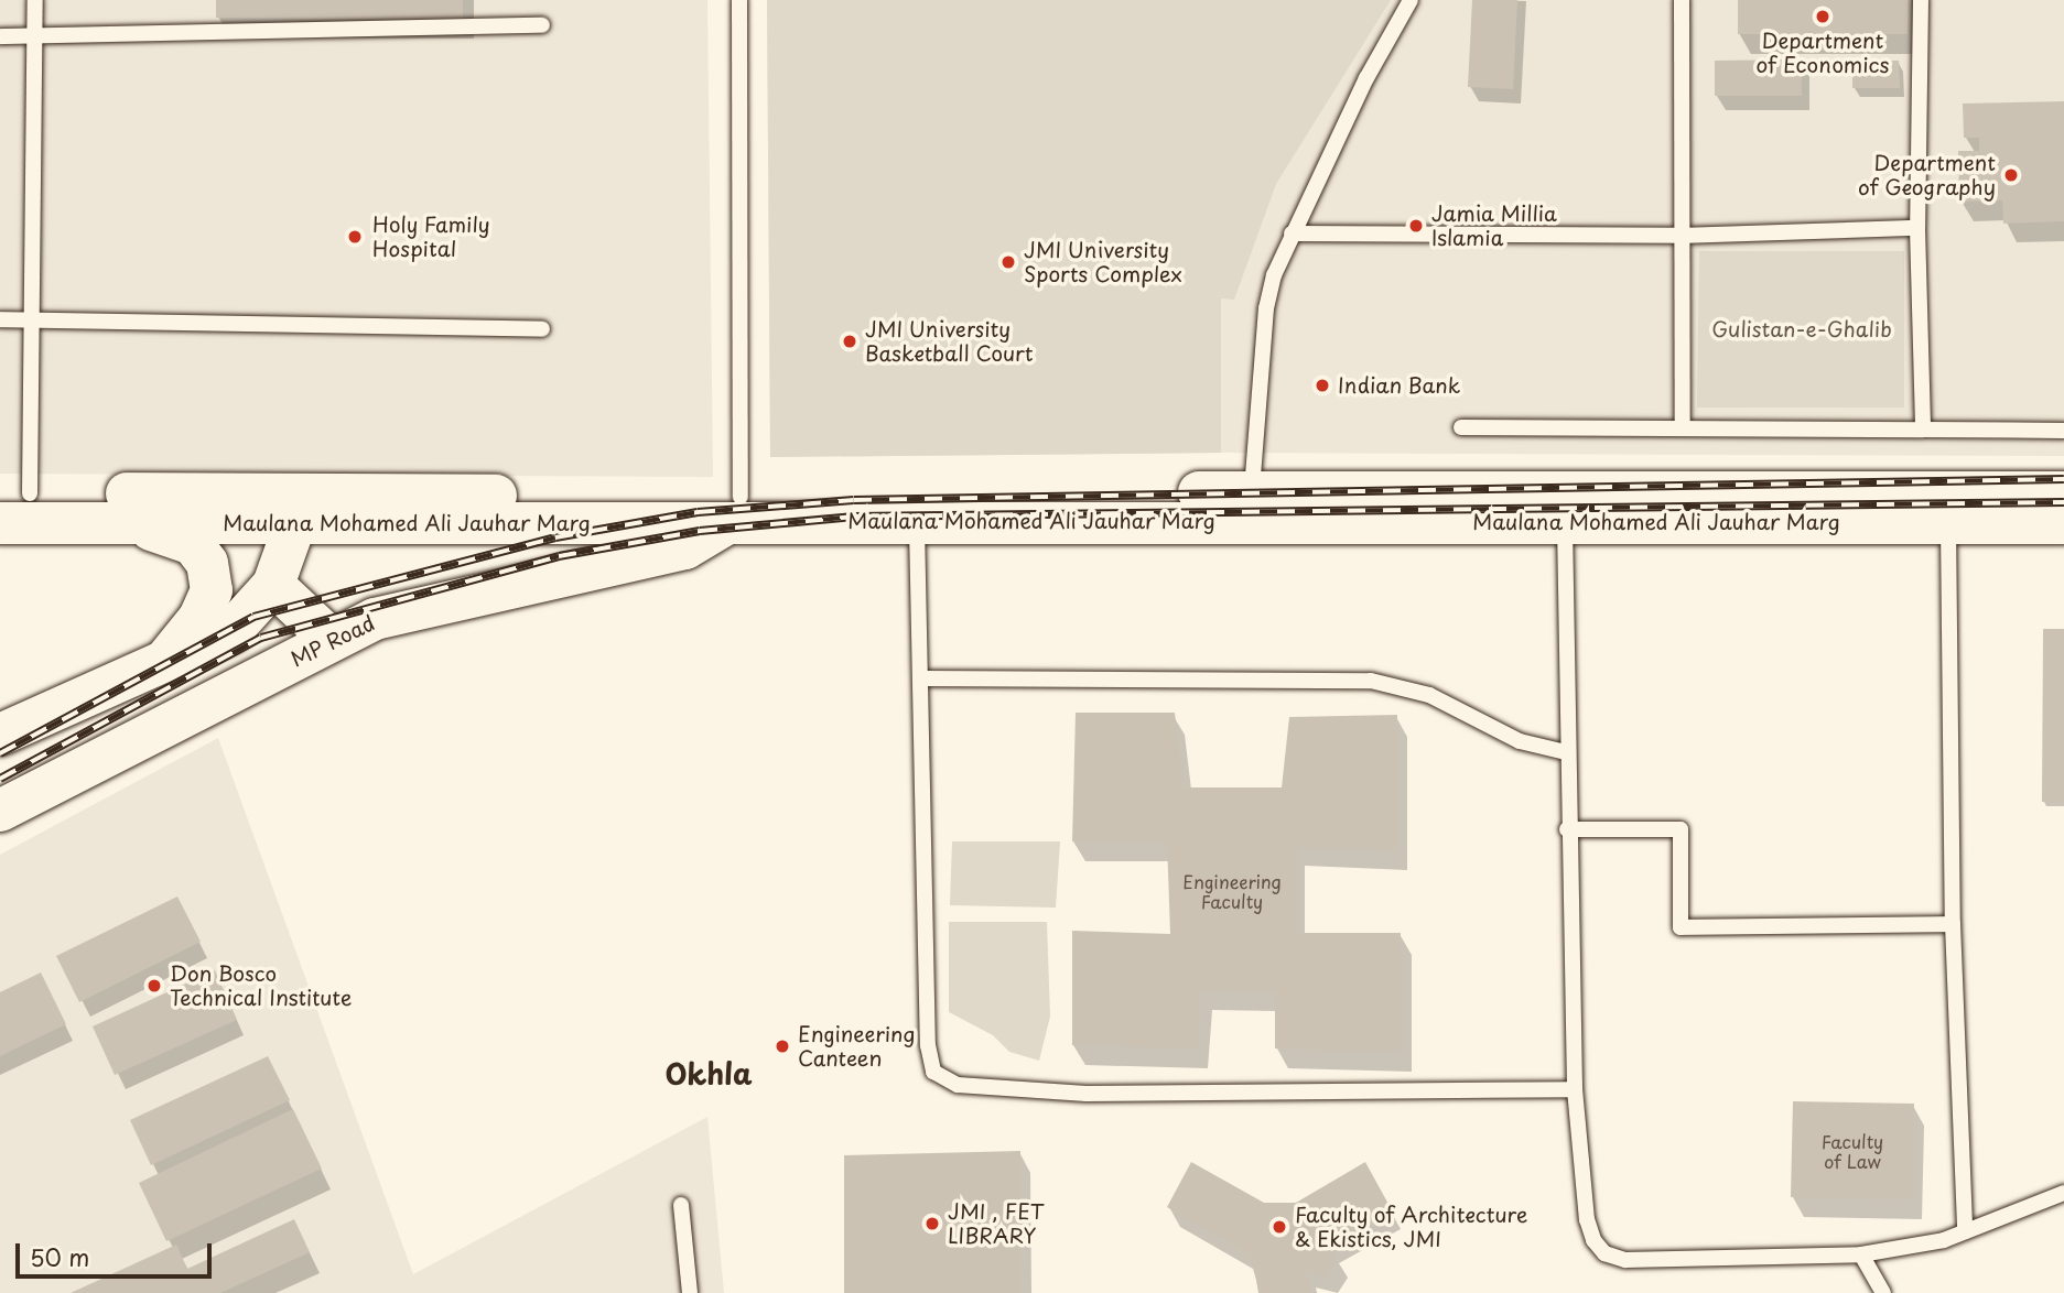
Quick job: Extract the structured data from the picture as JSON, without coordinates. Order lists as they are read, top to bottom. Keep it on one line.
{"streets":{"main road":["Maulana Mohamed Ali Jauhar Marg","MP Road"]},"crossings":[["Maulana Mohamed Ali Jauhar Marg","MP Road"]],"districts":["Okhla"],"parks":["Gulistan-e-Ghalib"],"places":["Department of Economics","Department of Geography","Jamia Millia Islamia","Holy Family Hospital","JMI University Sports Complex","JMI University Basketball Court","Indian Bank","Don Bosco Technical Institute","Engineering Canteen","JMI , FET LIBRARY","Faculty of Architecture & Ekistics, JMI"],"house_numbers":["Engineering Faculty","Faculty of Law"],"scale_bar":"50 m"}
